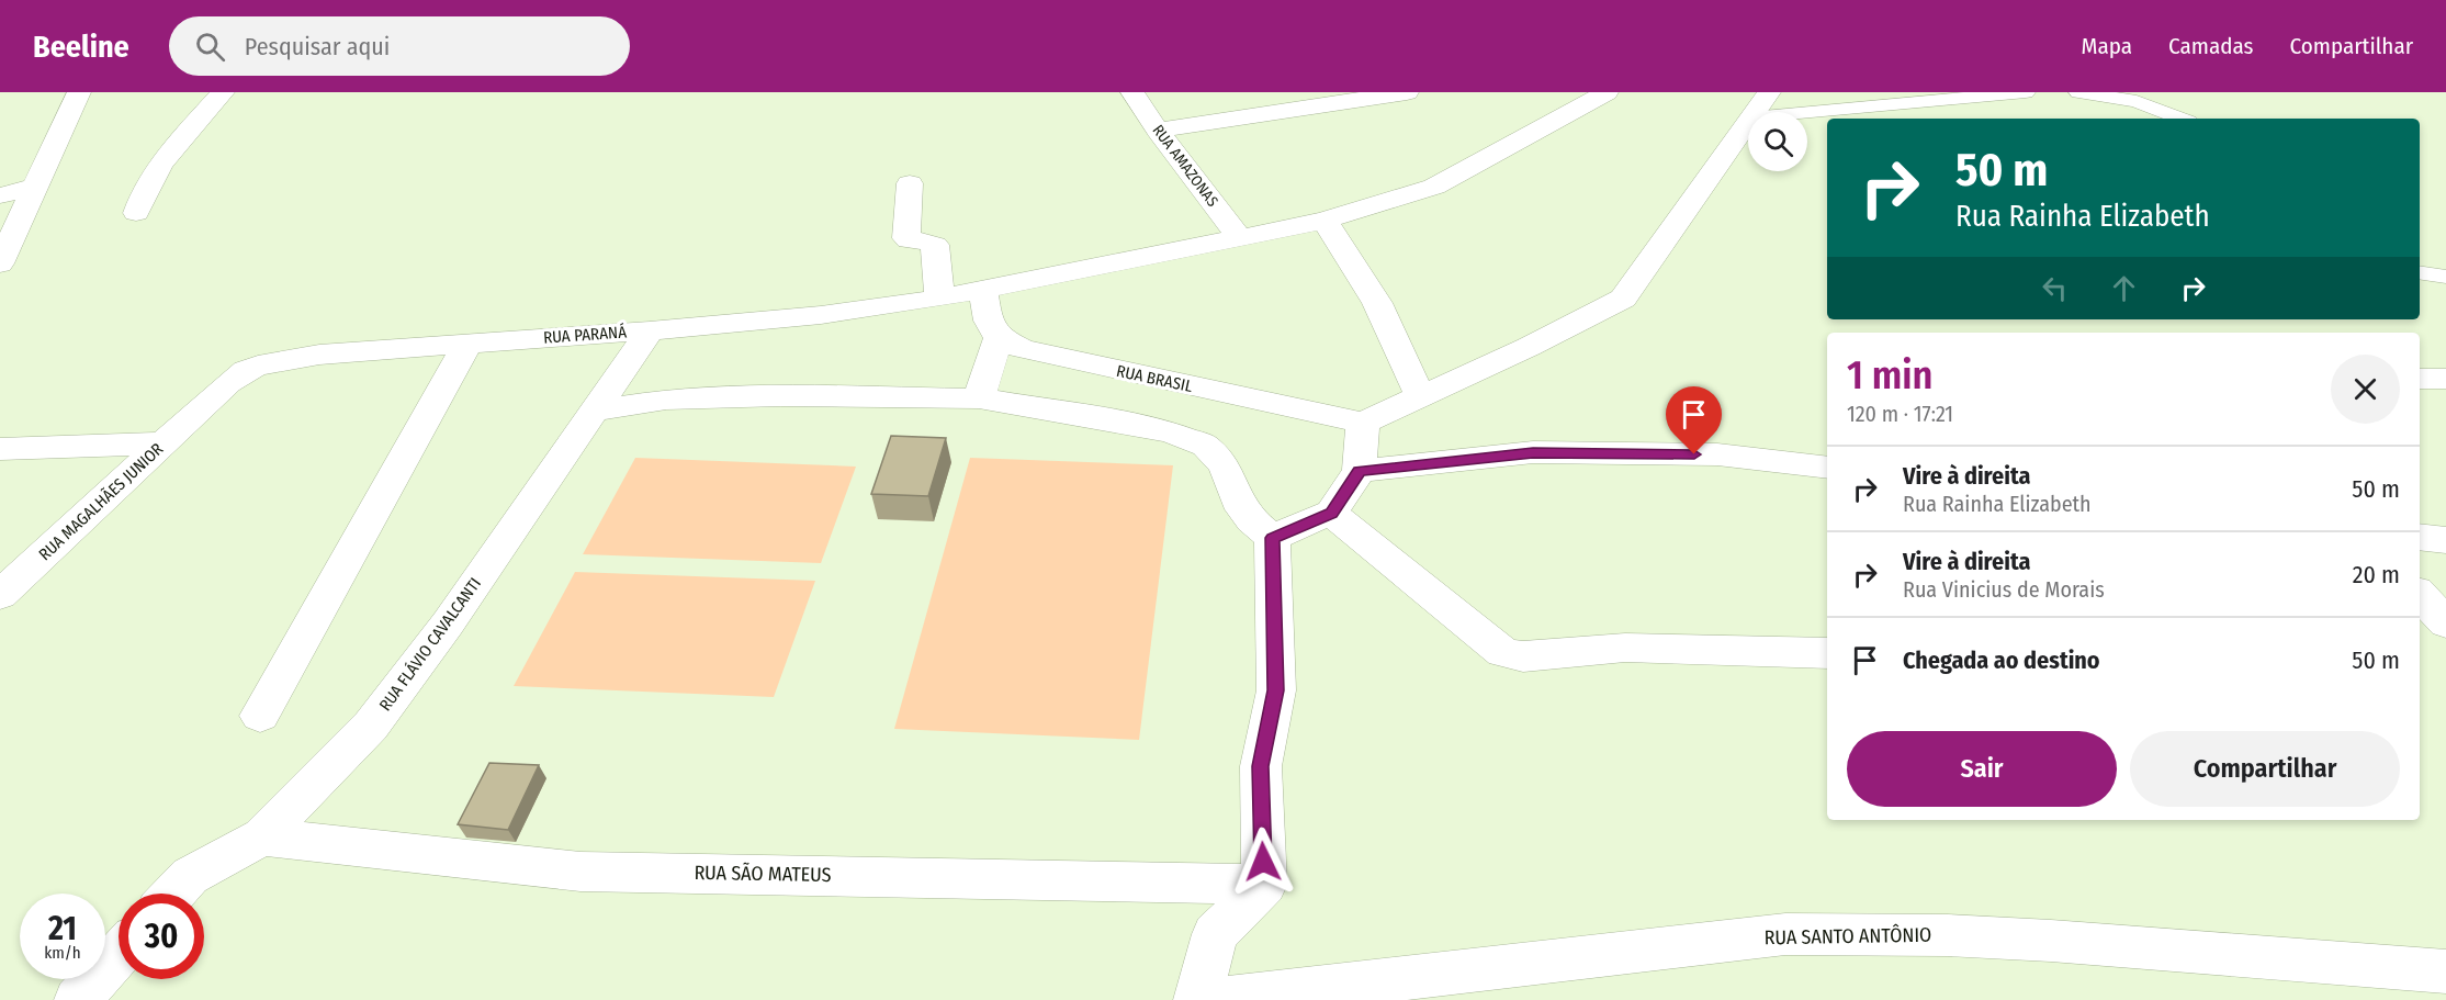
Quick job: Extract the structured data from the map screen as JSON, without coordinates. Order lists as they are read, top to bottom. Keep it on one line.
{"streets":{"street":["RUA AMAZONAS","RUA PARANÁ","RUA BRASIL","RUA MAGALHÃES JUNIOR","RUA FLÁVIO CAVALCANTI","RUA SÃO MATEUS","RUA SANTO ANTÔNIO"]},"crossings":[["RUA AMAZONAS","RUA PARANÁ"],["RUA PARANÁ","RUA MAGALHÃES JUNIOR"],["RUA PARANÁ","RUA FLÁVIO CAVALCANTI"],["RUA FLÁVIO CAVALCANTI","RUA SÃO MATEUS"]],"page":{"header":"Beeline","search":"Pesquisar aqui","nav":["Mapa","Camadas","Compartilhar"],"turn":["50 m","Rua Rainha Elizabeth"],"heading":["1 min","120 m · 17:21"],"list":[{"name":"Vire à direita","note":"Rua Rainha Elizabeth","value":"50 m"},{"name":"Vire à direita","note":"Rua Vinicius de Morais","value":"20 m"},{"name":"Chegada ao destino","value":"50 m"}],"buttons":["Sair","Compartilhar"],"speed":"21 km/h","limit":"30"}}
